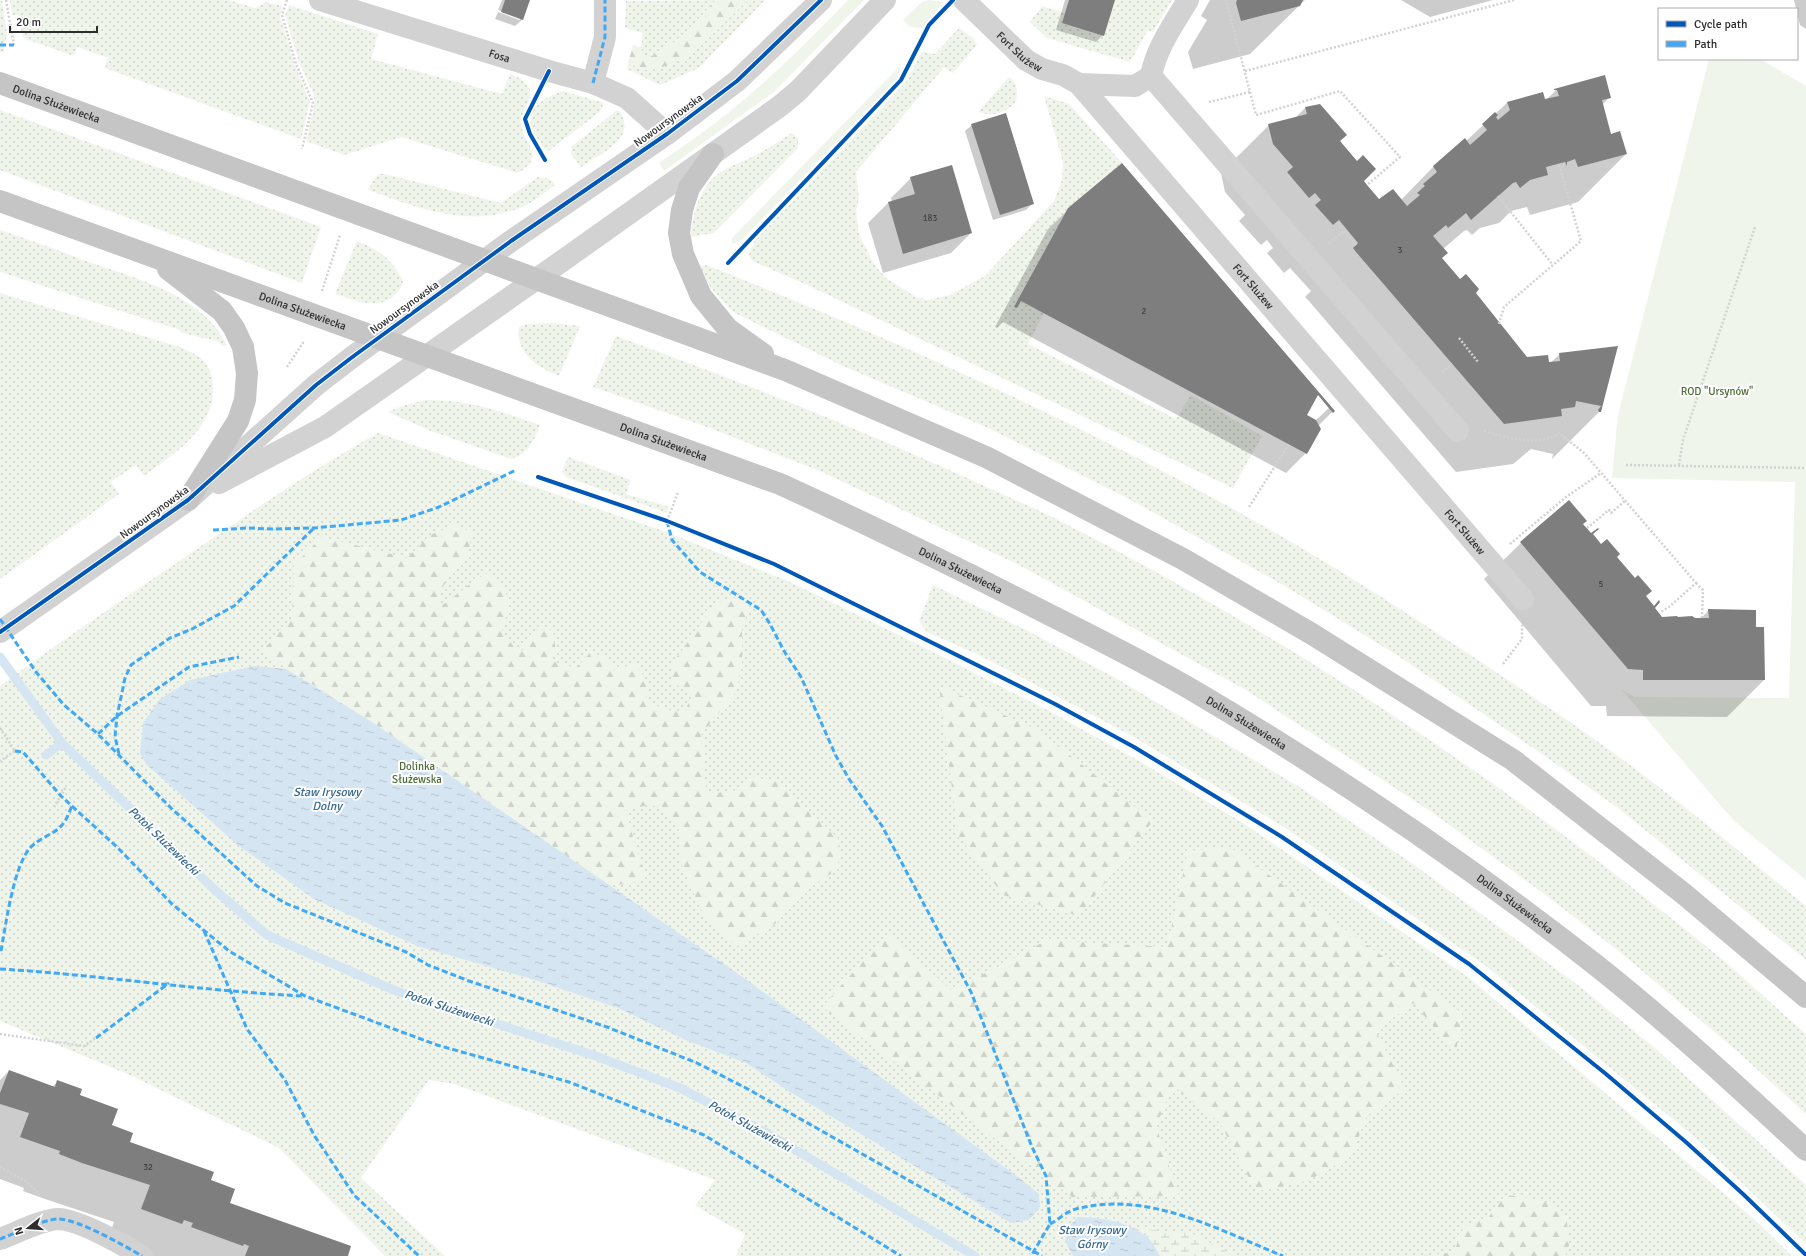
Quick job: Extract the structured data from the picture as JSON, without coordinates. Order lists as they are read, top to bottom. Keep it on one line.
{"streets":{"main road":["Dolina Służewiecka"],"street":["Fort Służew","Fosa","Nowoursynowska"]},"crossings":[["Fosa","Nowoursynowska"],["Dolina Służewiecka","Nowoursynowska"]],"water":["Staw Irysowy Dolny","Potok Służewiecki","Staw Irysowy Górny"],"parks":["ROD \"Ursynów\"","Dolinka Służewska"],"house_numbers":["183","3","2","5","32"],"legend":["Cycle path","Path"],"scale_bar":"20 m","north":"left"}
